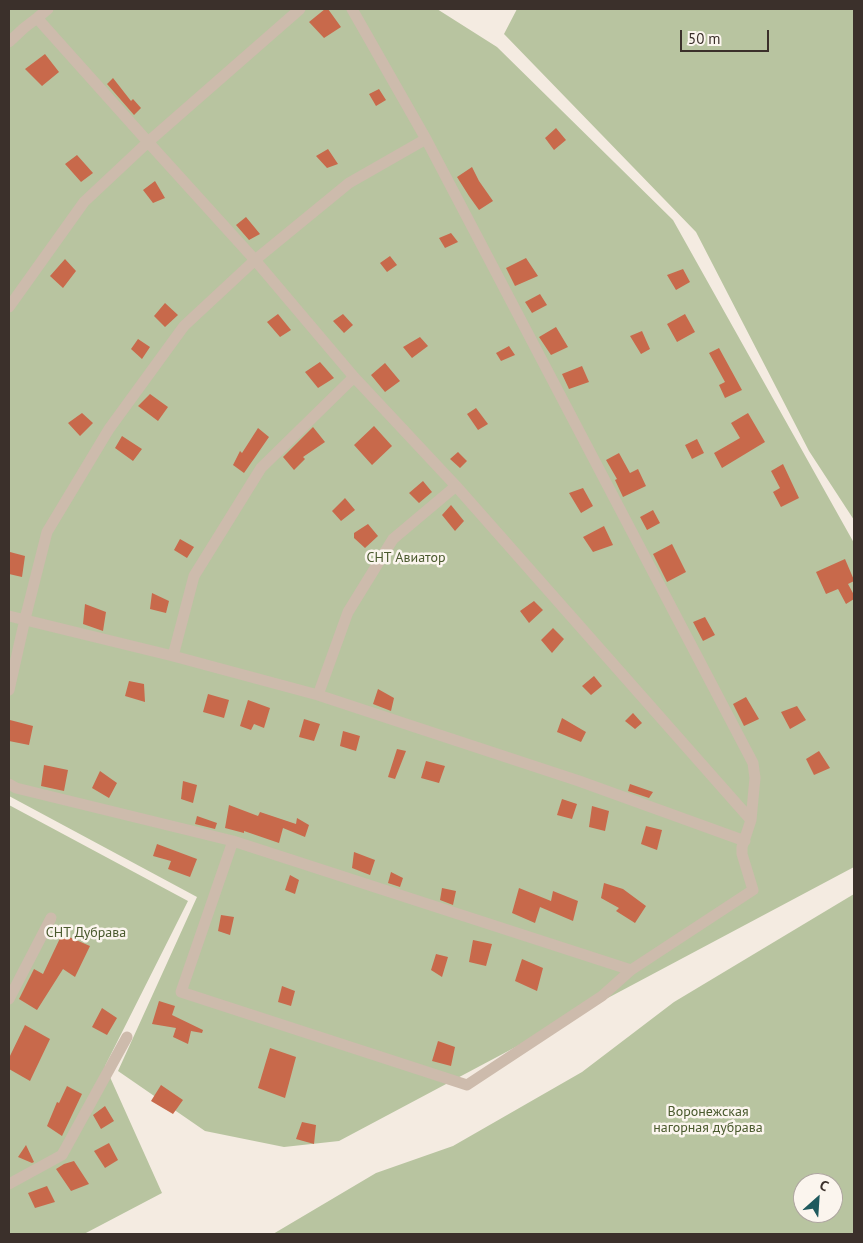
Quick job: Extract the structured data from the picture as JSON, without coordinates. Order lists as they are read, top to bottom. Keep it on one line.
{"parks":["СНТ Авиатор","СНТ Дубрава","Воронежская нагорная дубрава"],"scale_bar":"50 m","north":"top right"}
